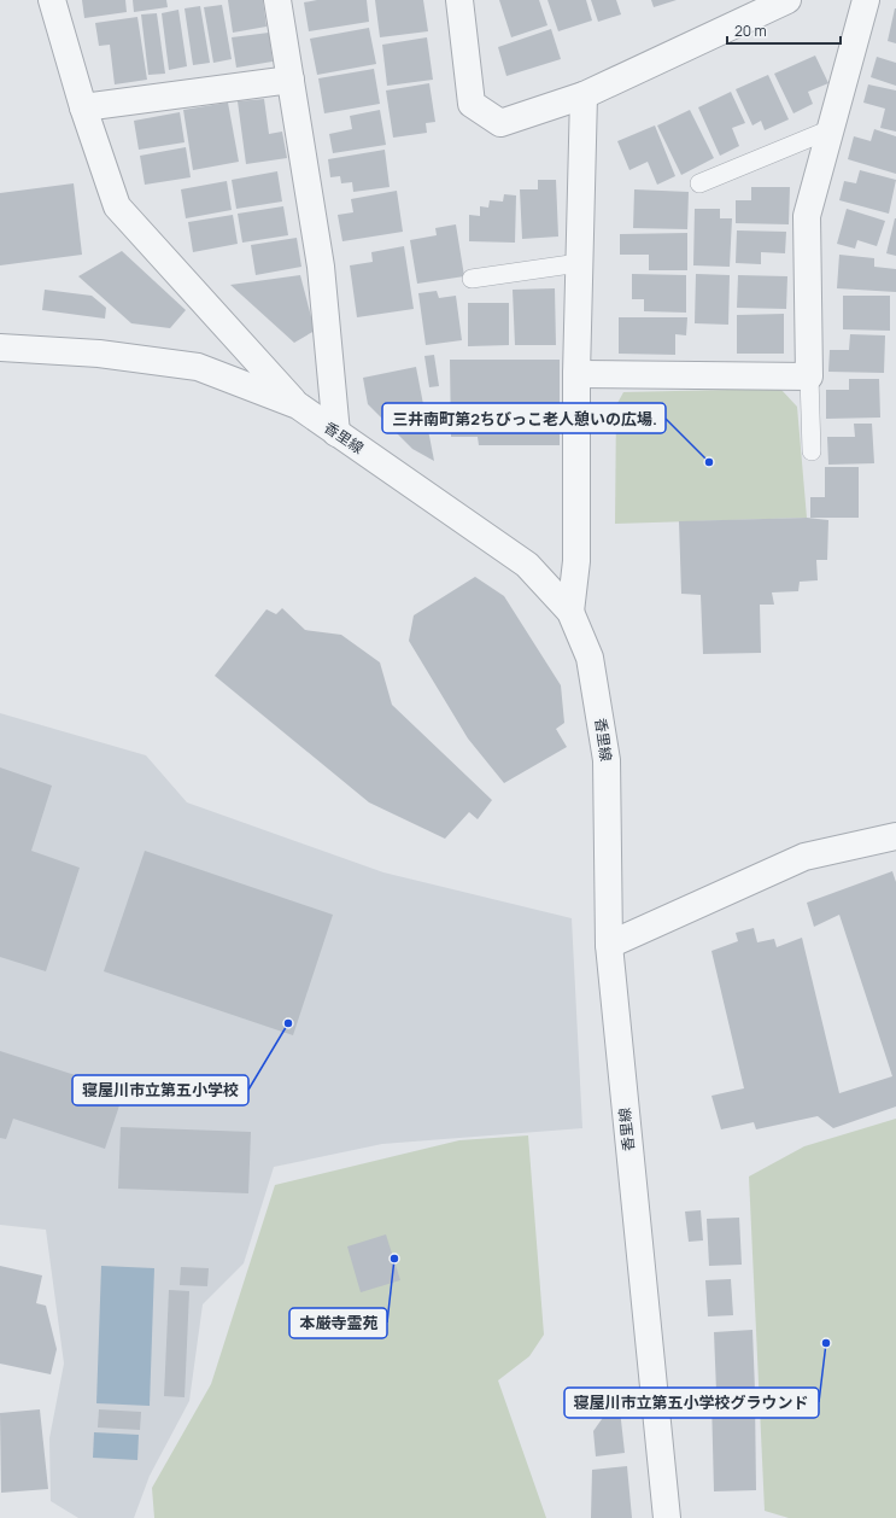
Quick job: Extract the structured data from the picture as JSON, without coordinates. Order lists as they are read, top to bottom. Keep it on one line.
{"streets":{"street":["香里線"]},"places":["三井南町第2ちびっこ老人憩いの広場.","寝屋川市立第五小学校","本厳寺霊苑","寝屋川市立第五小学校グラウンド"],"scale_bar":"20 m"}
